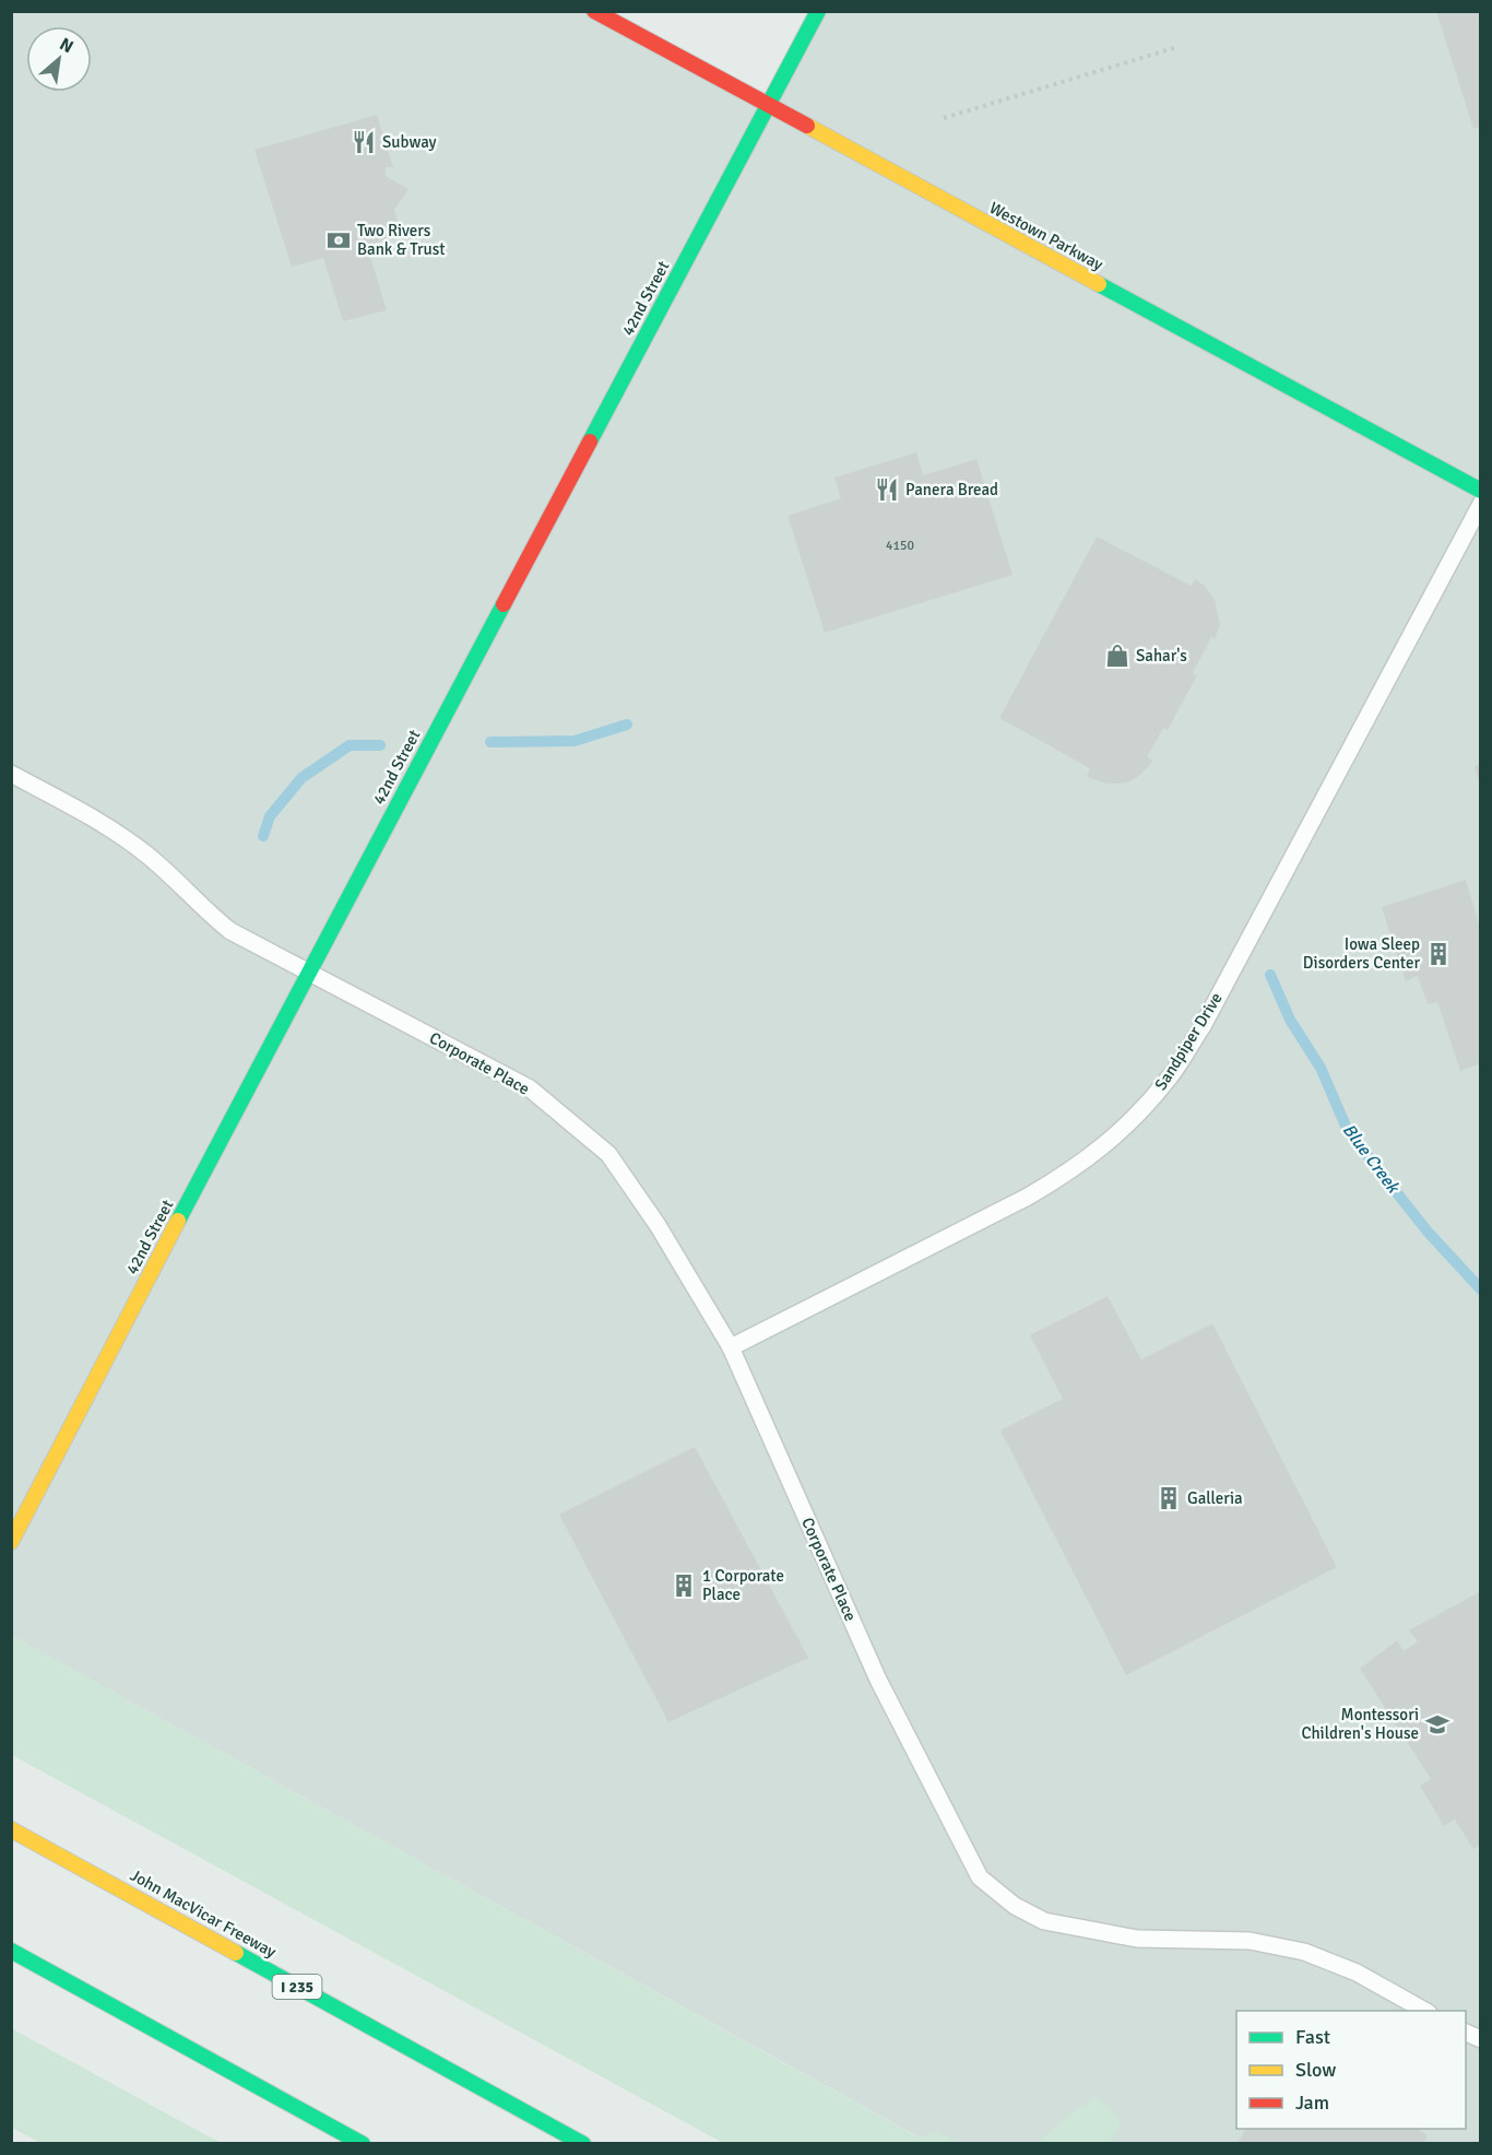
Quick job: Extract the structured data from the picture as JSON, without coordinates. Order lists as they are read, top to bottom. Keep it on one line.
{"streets":{"main road":["Westown Parkway","42nd Street","John MacVicar Freeway","I 235"],"lane":["Sandpiper Drive","Corporate Place"]},"crossings":[["Westown Parkway","42nd Street"],["42nd Street","Corporate Place"],["Sandpiper Drive","Corporate Place"]],"water":["Blue Creek"],"places":{"restaurant":["Subway","Panera Bread"],"bank":["Two Rivers Bank & Trust"],"shop":["Sahar's"],"building":["Iowa Sleep Disorders Center","Galleria","1 Corporate Place"],"school or university":["Montessori Children's House"]},"house_numbers":["4150"],"legend":["Fast","Slow","Jam"],"north":"top right"}
